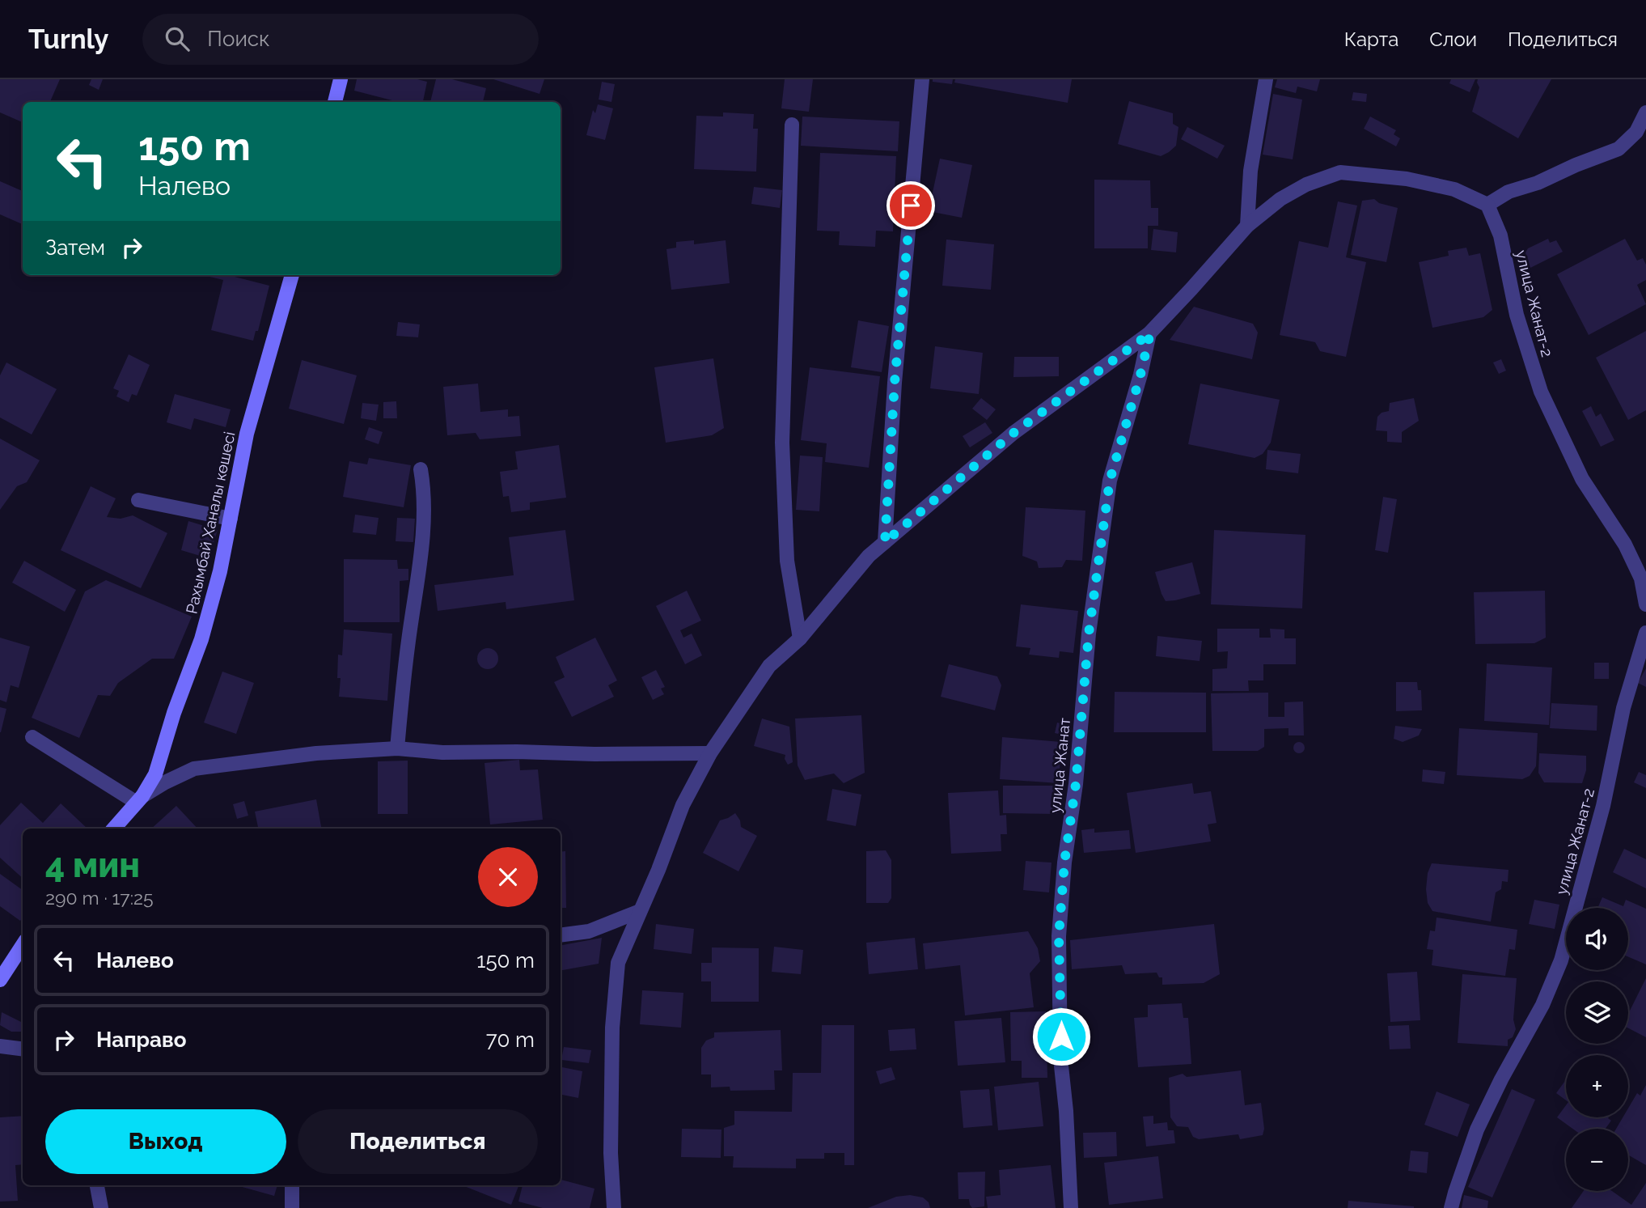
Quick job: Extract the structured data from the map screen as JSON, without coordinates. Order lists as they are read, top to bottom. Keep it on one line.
{"streets":{"street":["улица Жанат-2","Рахымбай Ханалы көшесі","улица Жанат"]},"page":{"header":"Turnly","search":"Поиск","nav":["Карта","Слои","Поделиться"],"turn":["150 m","Налево"],"then":"Затем","heading":["4 мин","290 m · 17:25"],"map_buttons":["+","−"],"list":[{"name":"Налево","value":"150 m"},{"name":"Направо","value":"70 m"}],"buttons":["Выход","Поделиться"]}}
